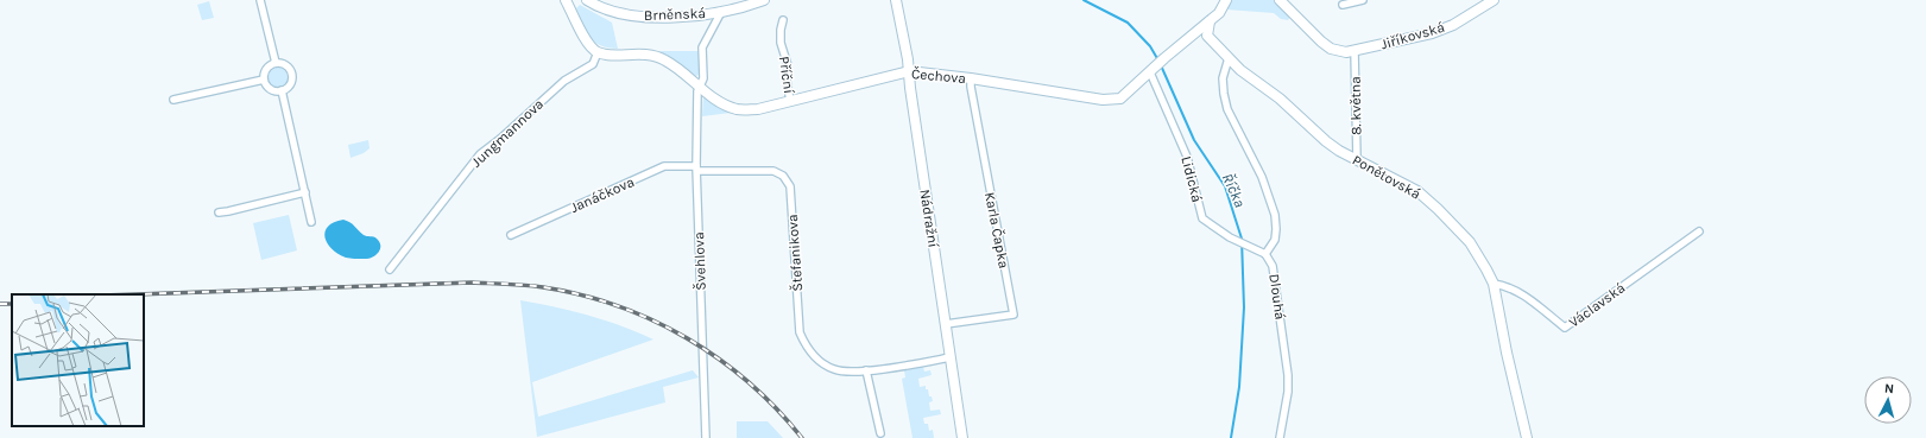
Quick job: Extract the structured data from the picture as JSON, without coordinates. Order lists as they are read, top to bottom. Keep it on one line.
{"streets":{"street":["Brněnská","Jiříkovská","Příční","Čechova","8. května","Jungmannova","Ponětovská","Lidická","Janáčkova","Nádražní","Karla Čapka","Štefanikova","Švehlova","Dlouhá","Václavská"]},"crossings":[["Jiříkovská","8. května"],["Příční","Čechova"],["Čechova","Jungmannova"],["Čechova","Lidická"],["Čechova","Nádražní"],["Čechova","Karla Čapka"],["Čechova","Švehlova"],["8. května","Ponětovská"],["Ponětovská","Dlouhá"],["Ponětovská","Václavská"],["Lidická","Dlouhá"],["Janáčkova","Štefanikova"],["Janáčkova","Švehlova"],["Nádražní","Karla Čapka"],["Nádražní","Štefanikova"],["Štefanikova","Švehlova"]],"water":["Říčka"],"north":"top"}
